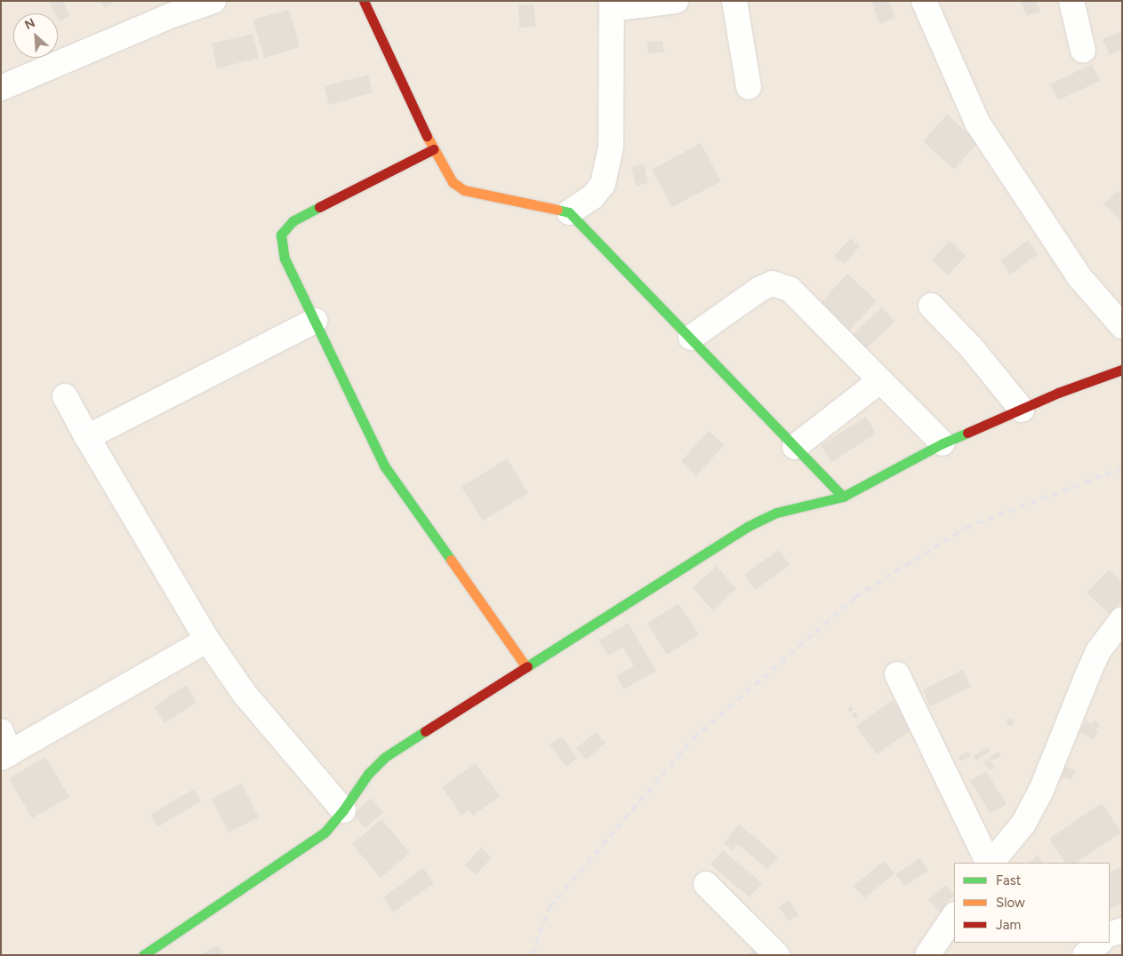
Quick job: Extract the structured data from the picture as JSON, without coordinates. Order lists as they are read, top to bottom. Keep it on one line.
{"legend":["Fast","Slow","Jam"],"north":"top left"}
